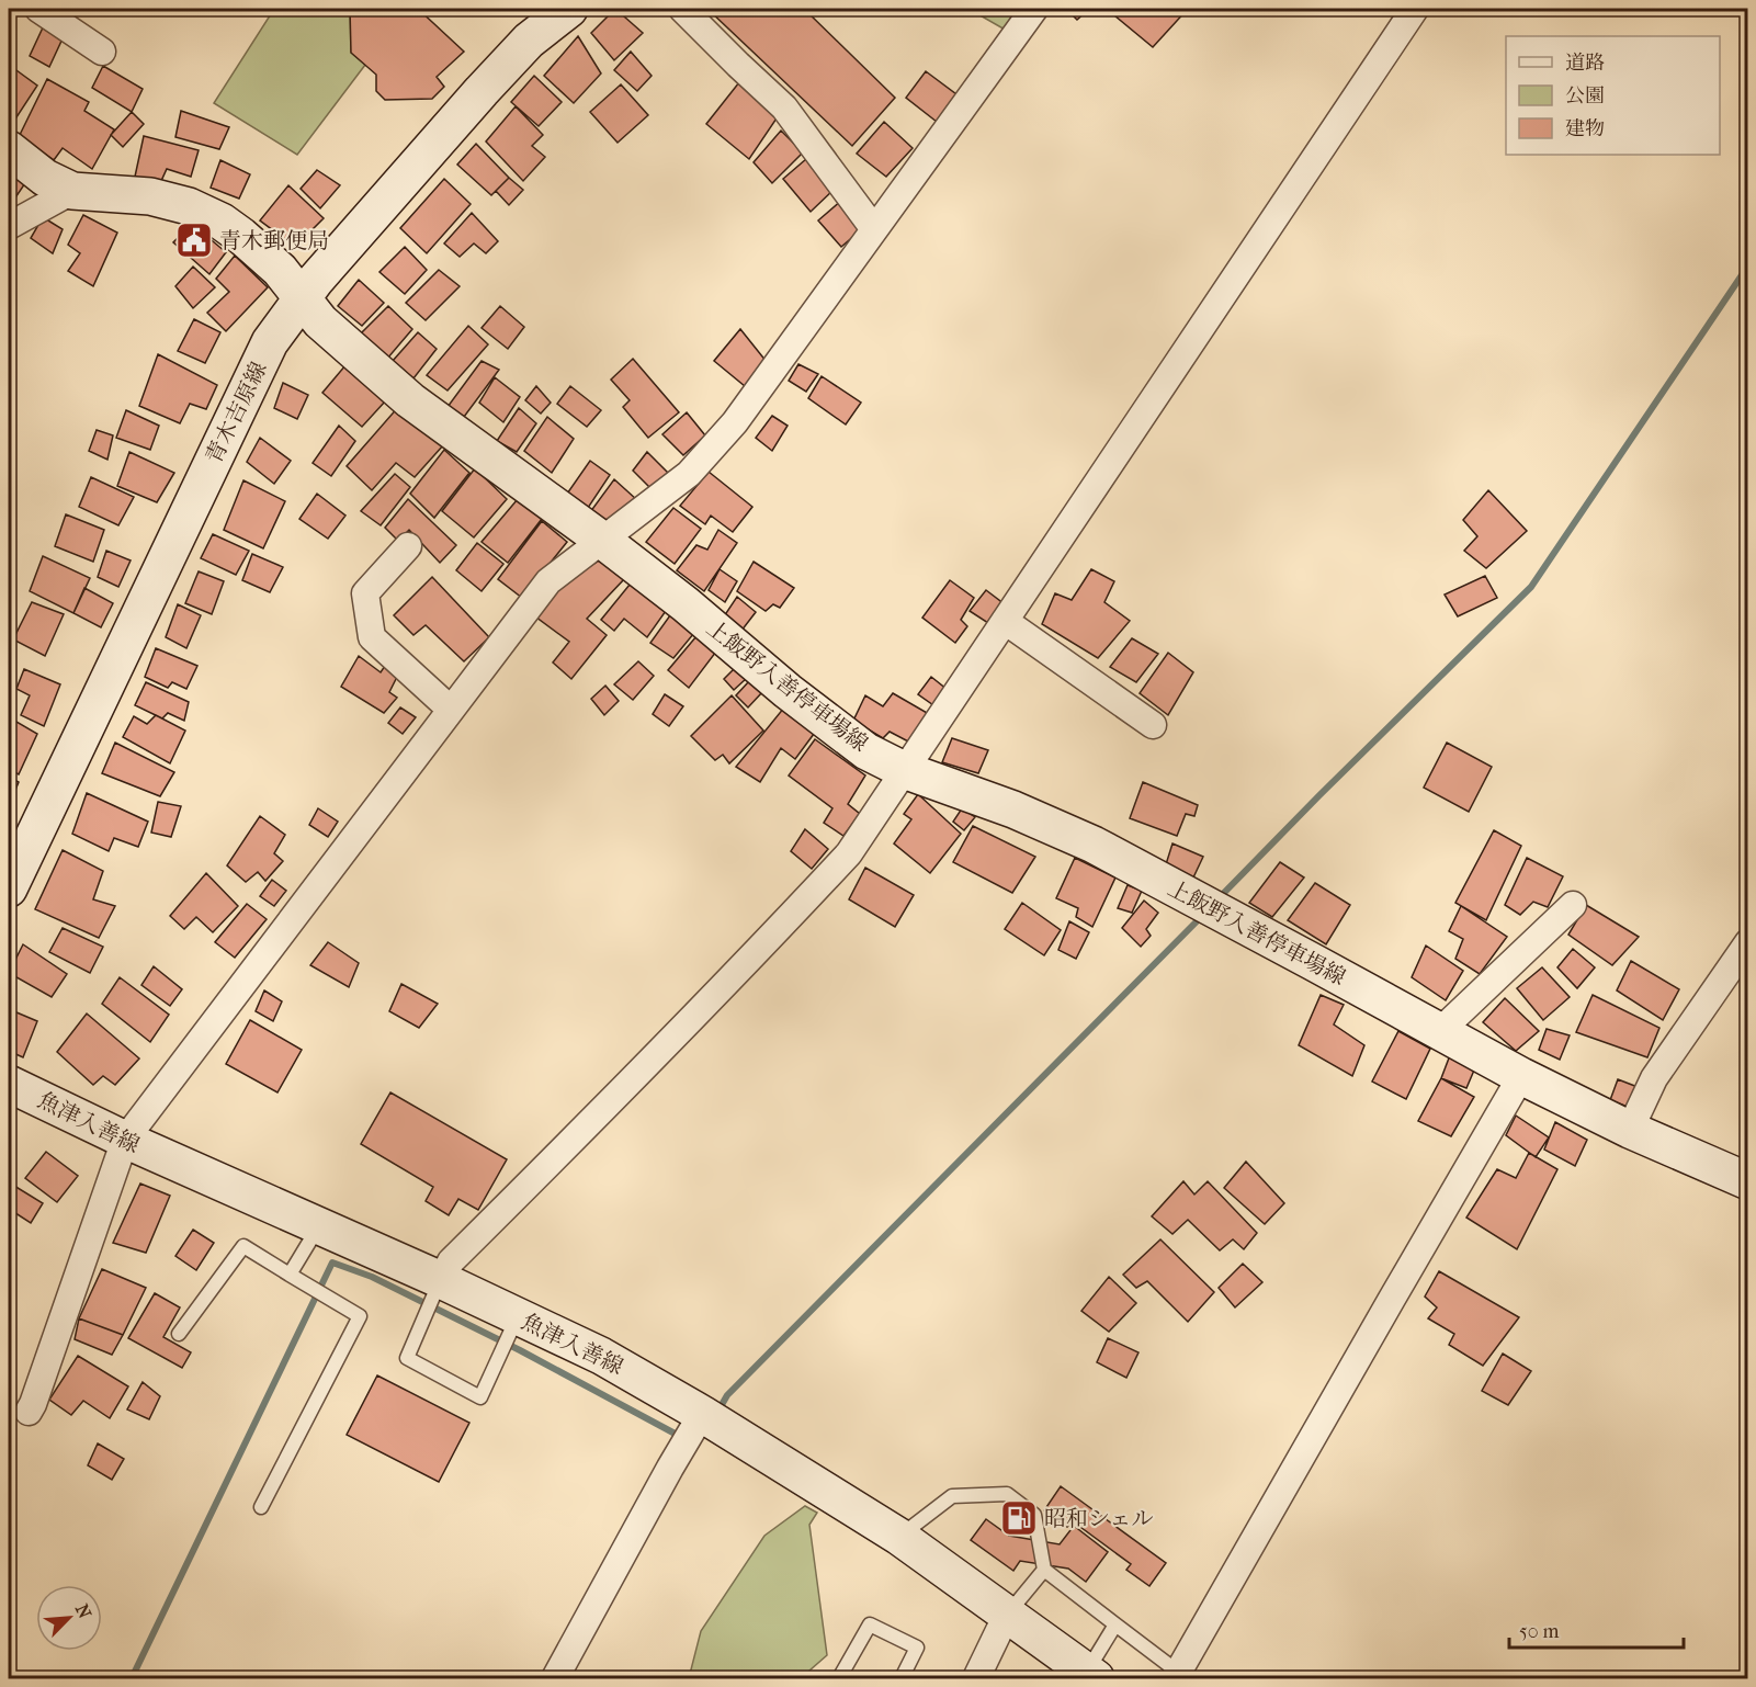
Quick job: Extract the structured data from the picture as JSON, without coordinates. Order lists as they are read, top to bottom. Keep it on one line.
{"streets":{"main road":["青木吉原線","上飯野入善停車場線","魚津入善線"]},"crossings":[["青木吉原線","上飯野入善停車場線"]],"places":{"public building":["青木郵便局"],"fuel station":["昭和シェル"]},"legend":["道路","公園","建物"],"scale_bar":"50 m","north":"top right"}
